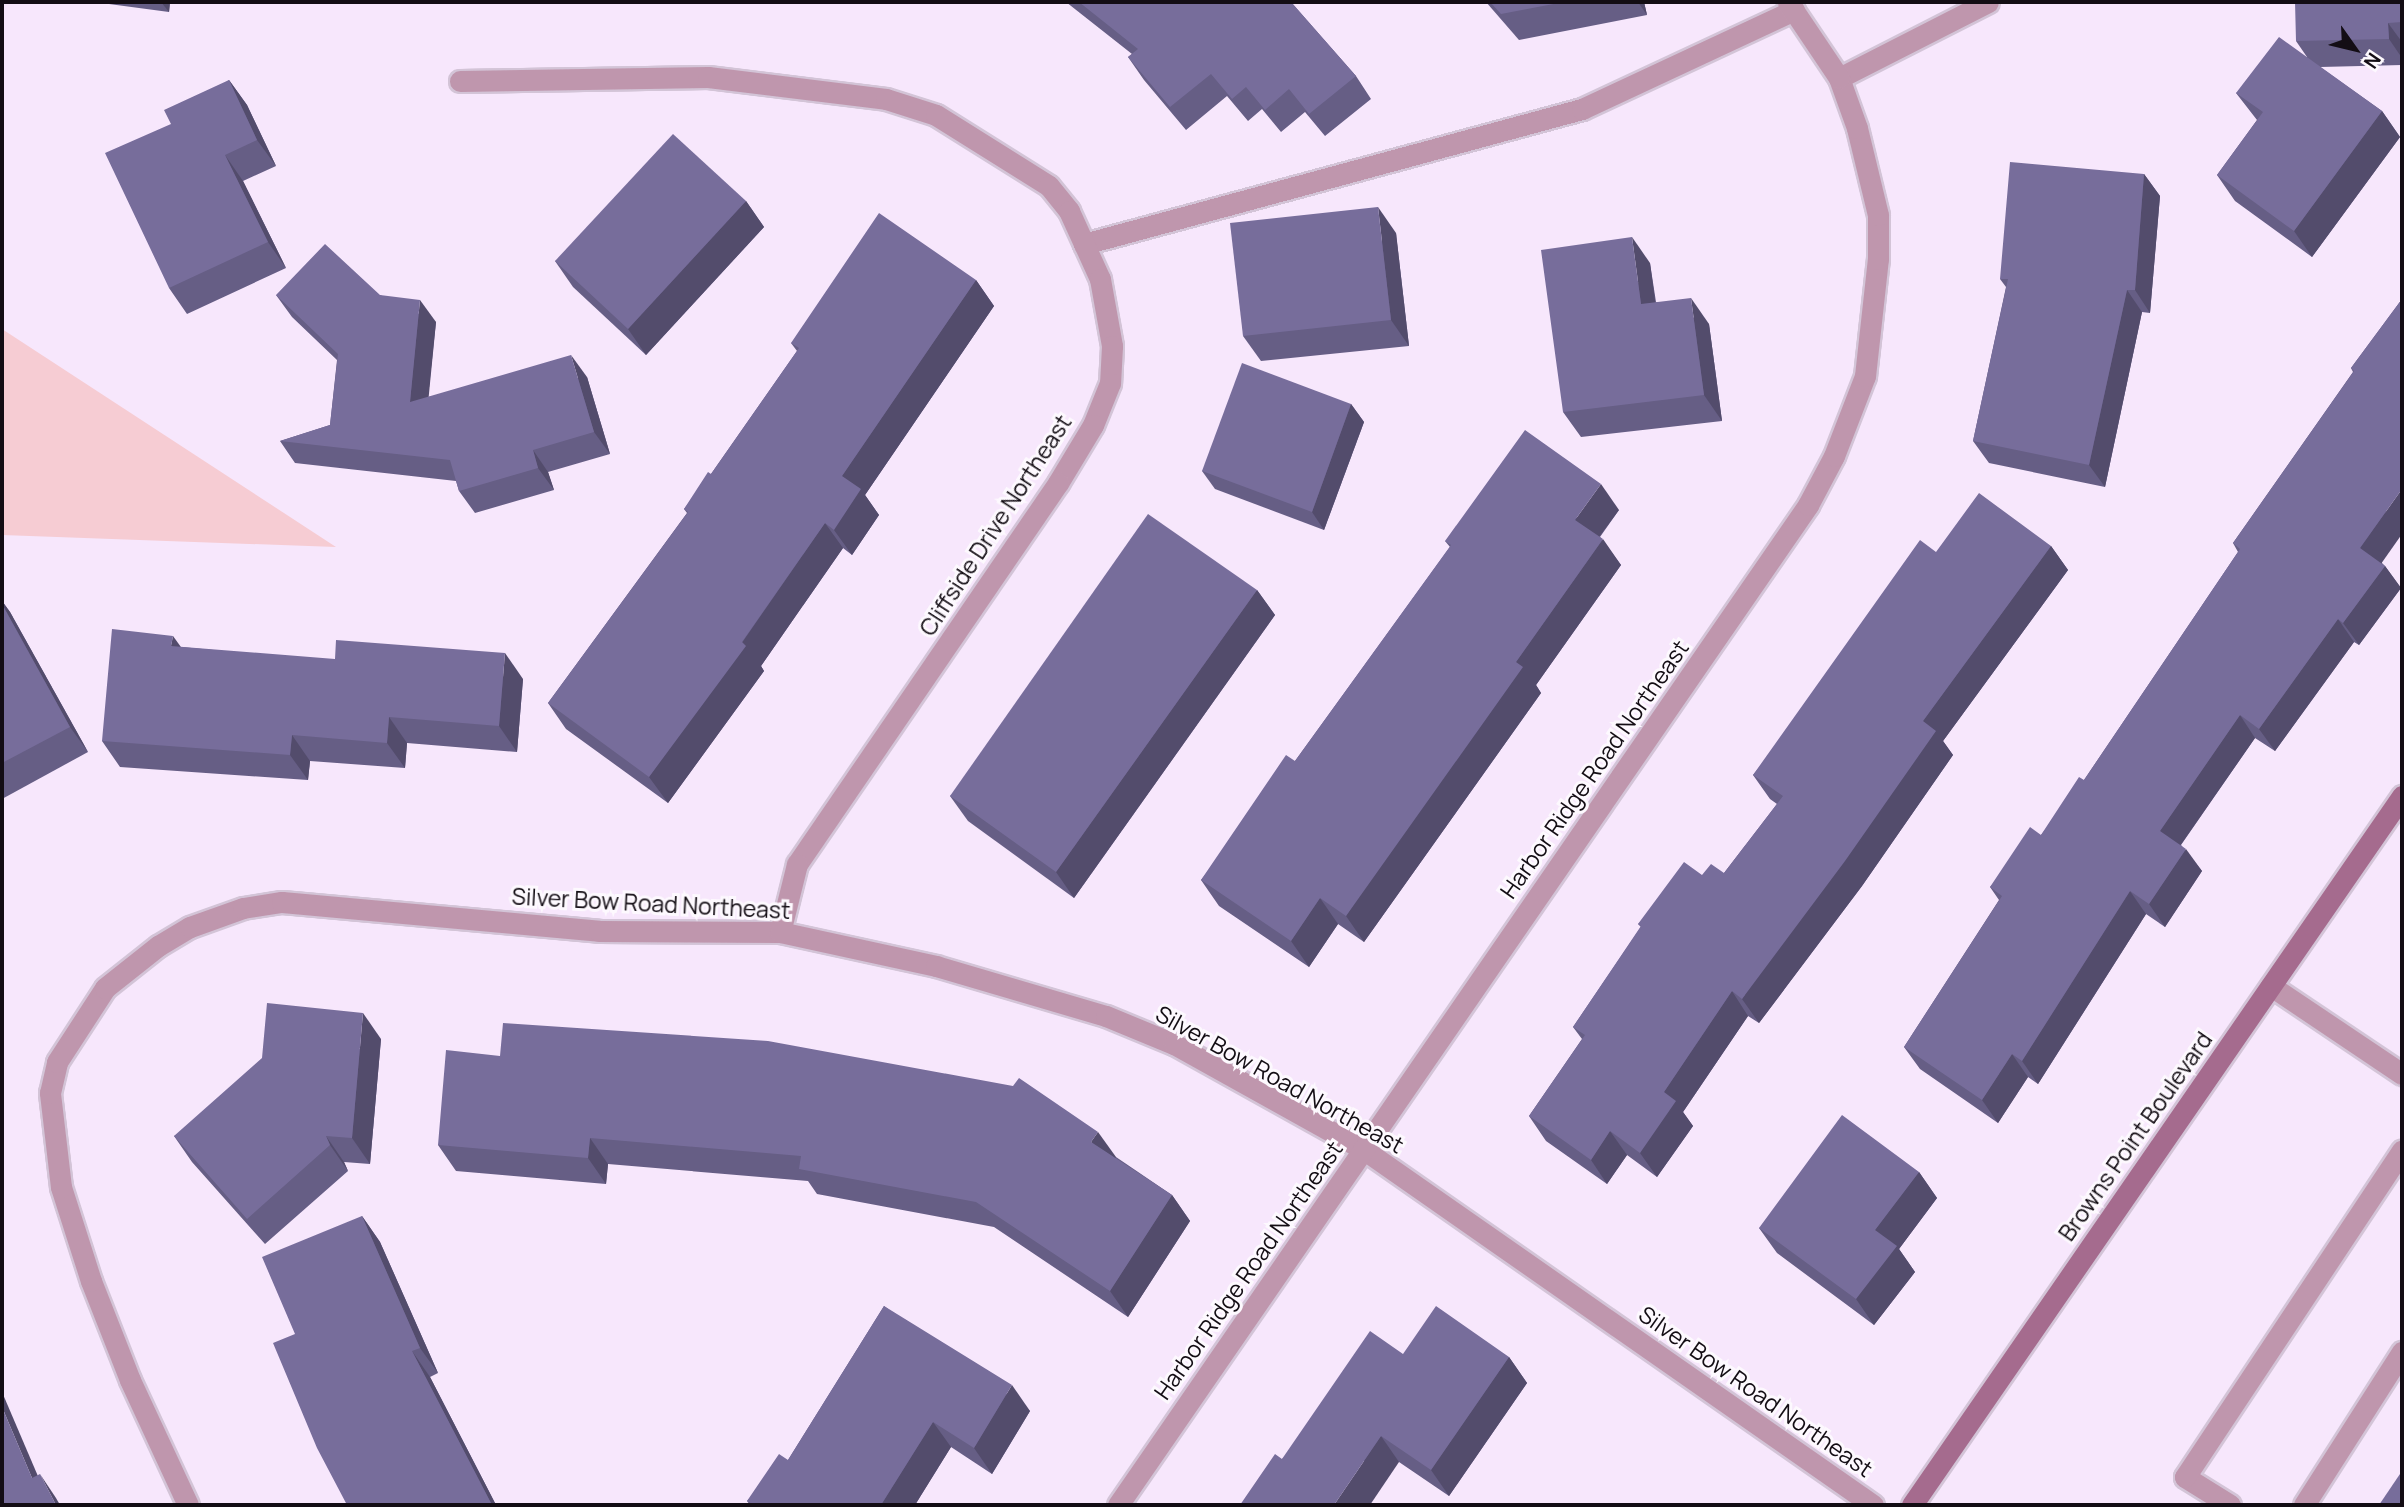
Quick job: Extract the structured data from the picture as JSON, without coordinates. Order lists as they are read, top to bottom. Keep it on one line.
{"streets":{"street":["Cliffside Drive Northeast","Harbor Ridge Road Northeast","Silver Bow Road Northeast","Browns Point Boulevard"]},"crossings":[["Cliffside Drive Northeast","Silver Bow Road Northeast"],["Harbor Ridge Road Northeast","Silver Bow Road Northeast"]],"north":"bottom right"}
